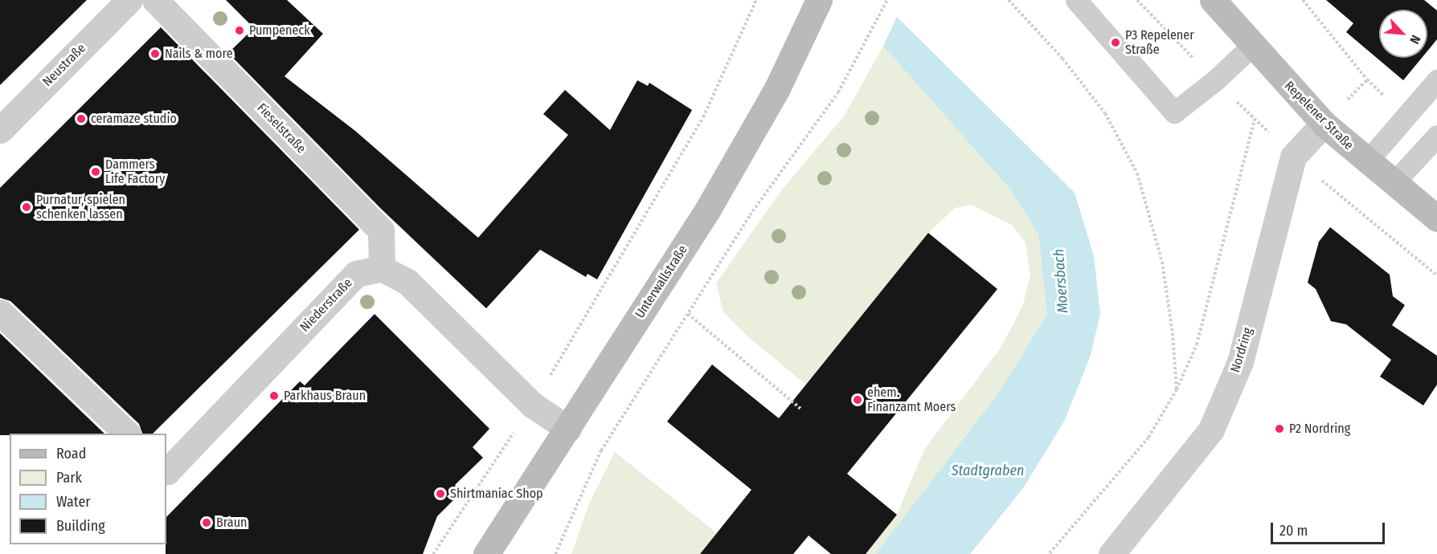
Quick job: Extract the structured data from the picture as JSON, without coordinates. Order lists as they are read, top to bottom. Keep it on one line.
{"streets":{"main road":["Repelener Straße","Unterwallstraße"],"street":["Neustraße","Fieselstraße","Niederstraße","Nordring"]},"crossings":[["Repelener Straße","Nordring"],["Fieselstraße","Niederstraße"]],"water":["Moersbach","Stadtgraben"],"places":["Pumpeneck","P3 Repelener Straße","Nails & more","ceramaze studio","Dammers Life Factory","Purnatur, spielen schenken lassen","Parkhaus Braun","ehem. Finanzamt Moers","P2 Nordring","Shirtmaniac Shop","Braun"],"legend":["Road","Park","Water","Building"],"scale_bar":"20 m","north":"bottom right"}
